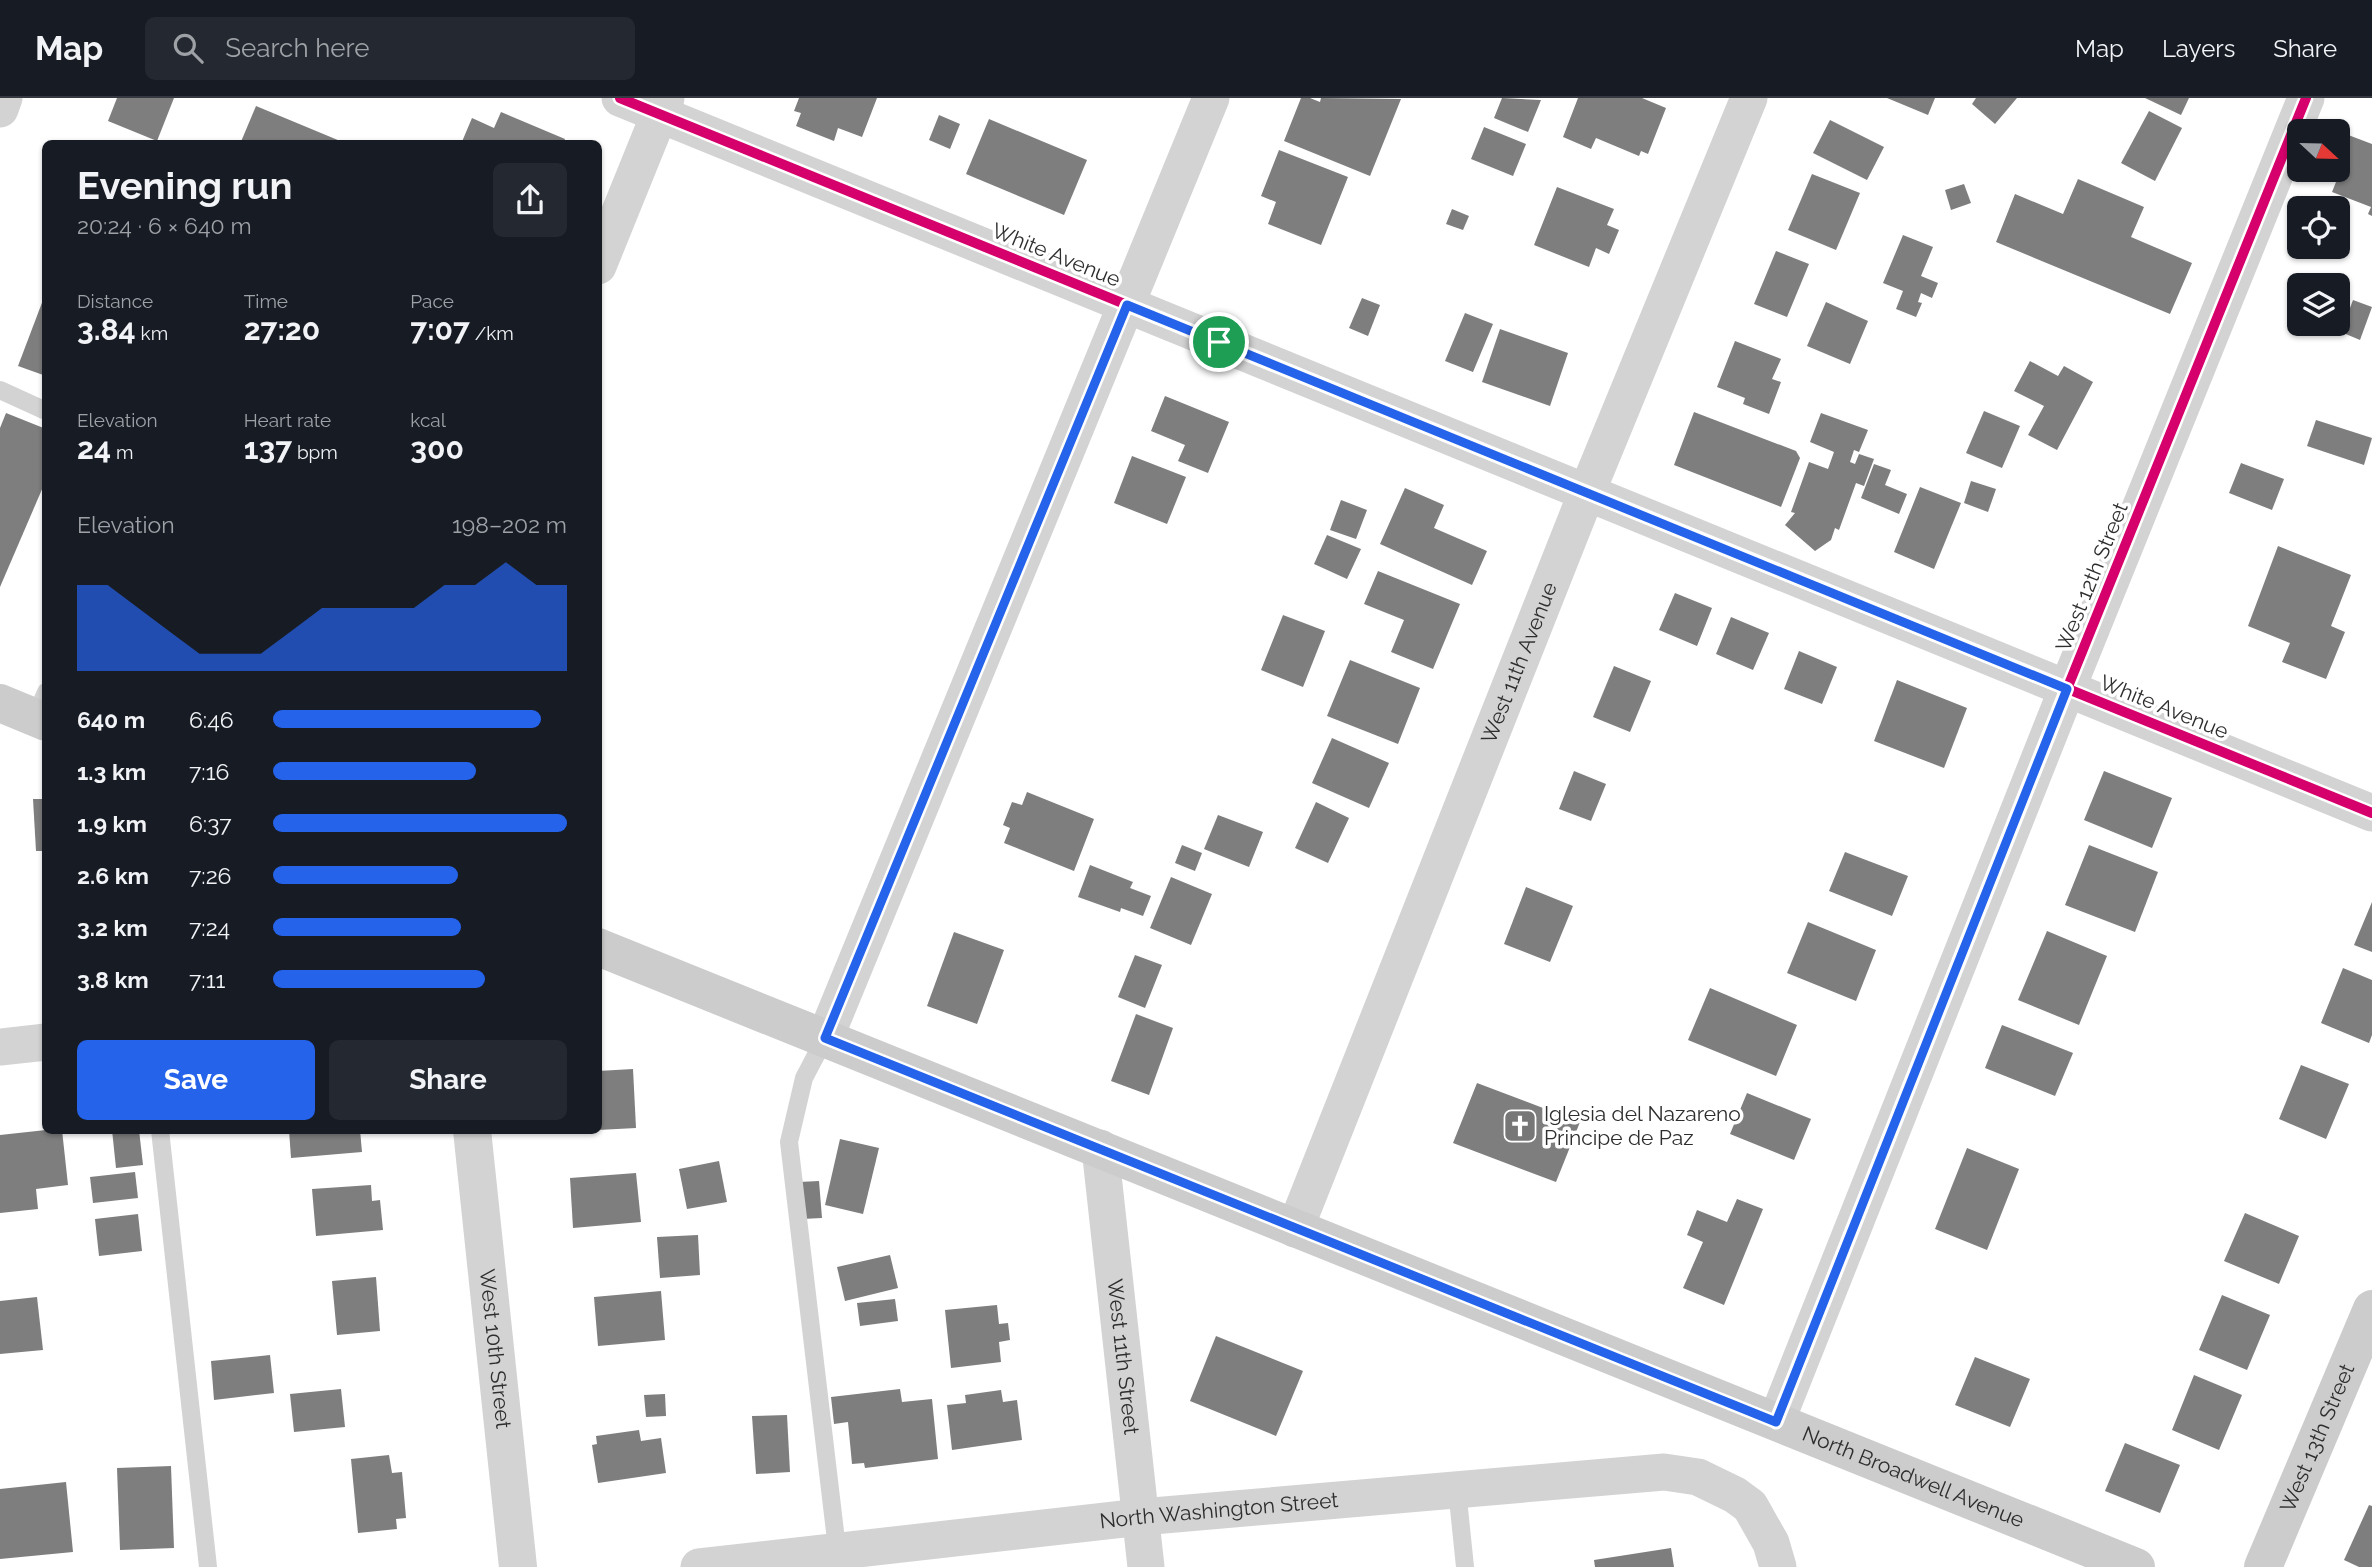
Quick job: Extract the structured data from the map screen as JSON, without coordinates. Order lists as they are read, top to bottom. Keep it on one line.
{"streets":{"main road":["West 13th Street","North Broadwell Avenue"],"street":["White Avenue","West 12th Street","West 11th Avenue","West 10th Street","West 11th Street","North Washington Street"]},"crossings":[["White Avenue","West 12th Street"],["White Avenue","West 11th Avenue"],["West 12th Street","North Broadwell Avenue"],["West 11th Avenue","North Broadwell Avenue"],["West 11th Street","North Broadwell Avenue"],["West 11th Street","North Washington Street"]],"places":{"church":["Iglesia del Nazareno Principe de Paz"]},"north":"right","page":{"header":"Map","search":"Search here","nav":["Map","Layers","Share"],"heading":["Evening run","20:24 · 6 × 640 m"],"stats":[["Distance","3.84 km"],["Time","27:20"],["Pace","7:07 /km"],["Elevation","24 m"],["Heart rate","137 bpm"],["kcal","300"]],"chart":["Elevation","198–202 m"],"list":[{"name":"640 m","note":"6:46"},{"name":"1.3 km","note":"7:16"},{"name":"1.9 km","note":"6:37"},{"name":"2.6 km","note":"7:26"},{"name":"3.2 km","note":"7:24"},{"name":"3.8 km","note":"7:11"}],"buttons":["Save","Share"]}}
